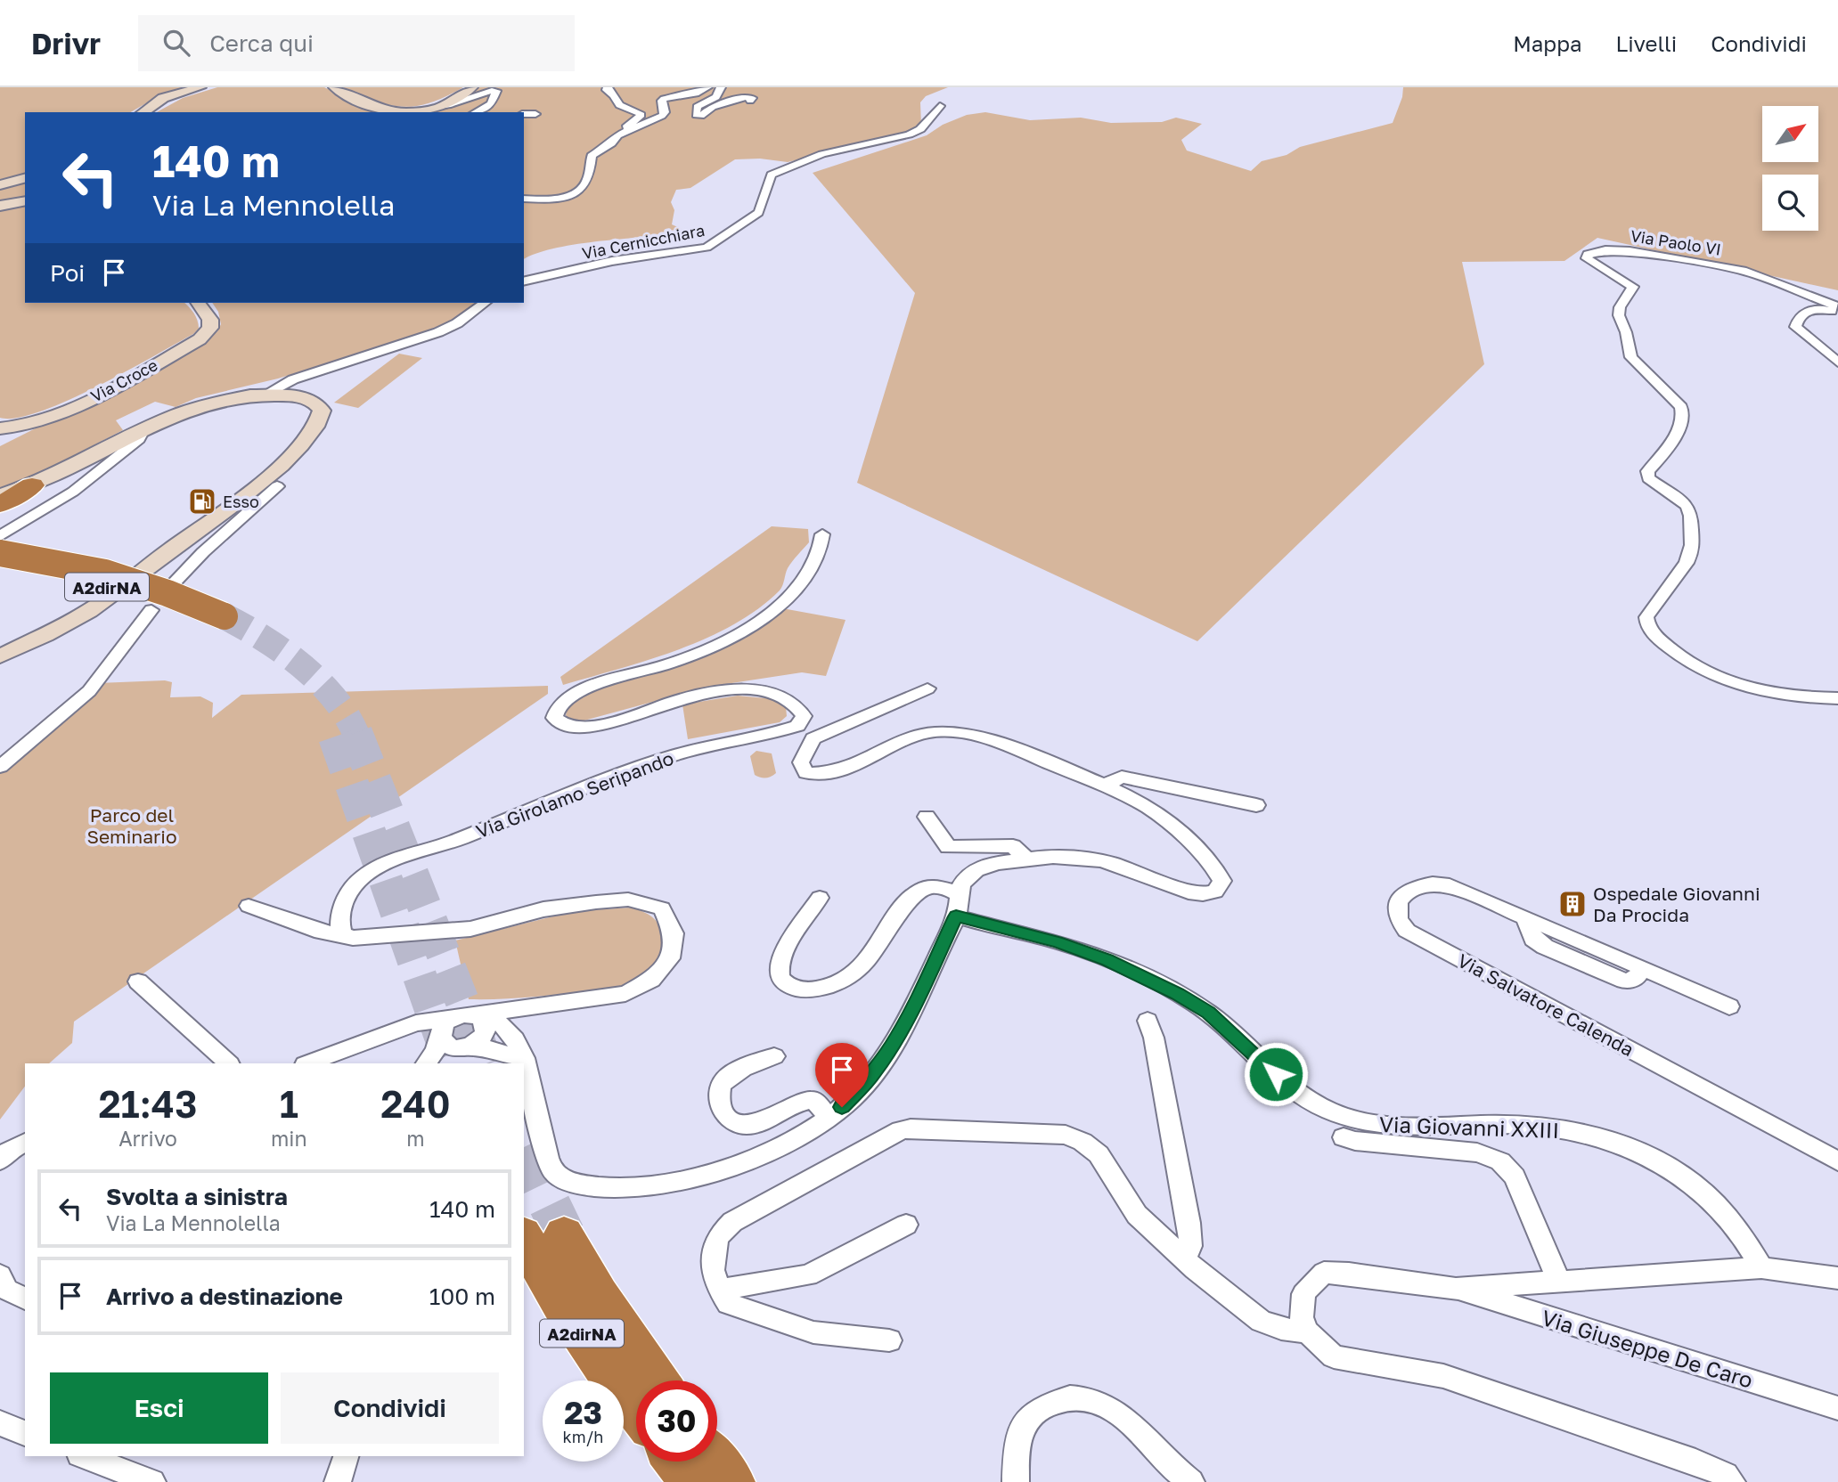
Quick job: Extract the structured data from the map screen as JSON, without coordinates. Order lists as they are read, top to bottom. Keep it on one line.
{"streets":{"highway":["A2dirNA"],"street":["Via Cernicchiara","Via Paolo VI","Via Croce","Via Girolamo Seripando","Via Salvatore Calenda","Via Giovanni XXIII","Via Giuseppe De Caro"]},"parks":["Parco del Seminario"],"places":{"fuel station":["Esso"],"building":["Ospedale Giovanni Da Procida"]},"north":"top right","page":{"header":"Drivr","search":"Cerca qui","nav":["Mappa","Livelli","Condividi"],"turn":["140 m","Via La Mennolella"],"then":"Poi","eta":["21:43","Arrivo","1","min","240","m"],"list":[{"name":"Svolta a sinistra","note":"Via La Mennolella","value":"140 m"},{"name":"Arrivo a destinazione","value":"100 m"}],"buttons":["Esci","Condividi"],"speed":"23 km/h","limit":"30"}}
